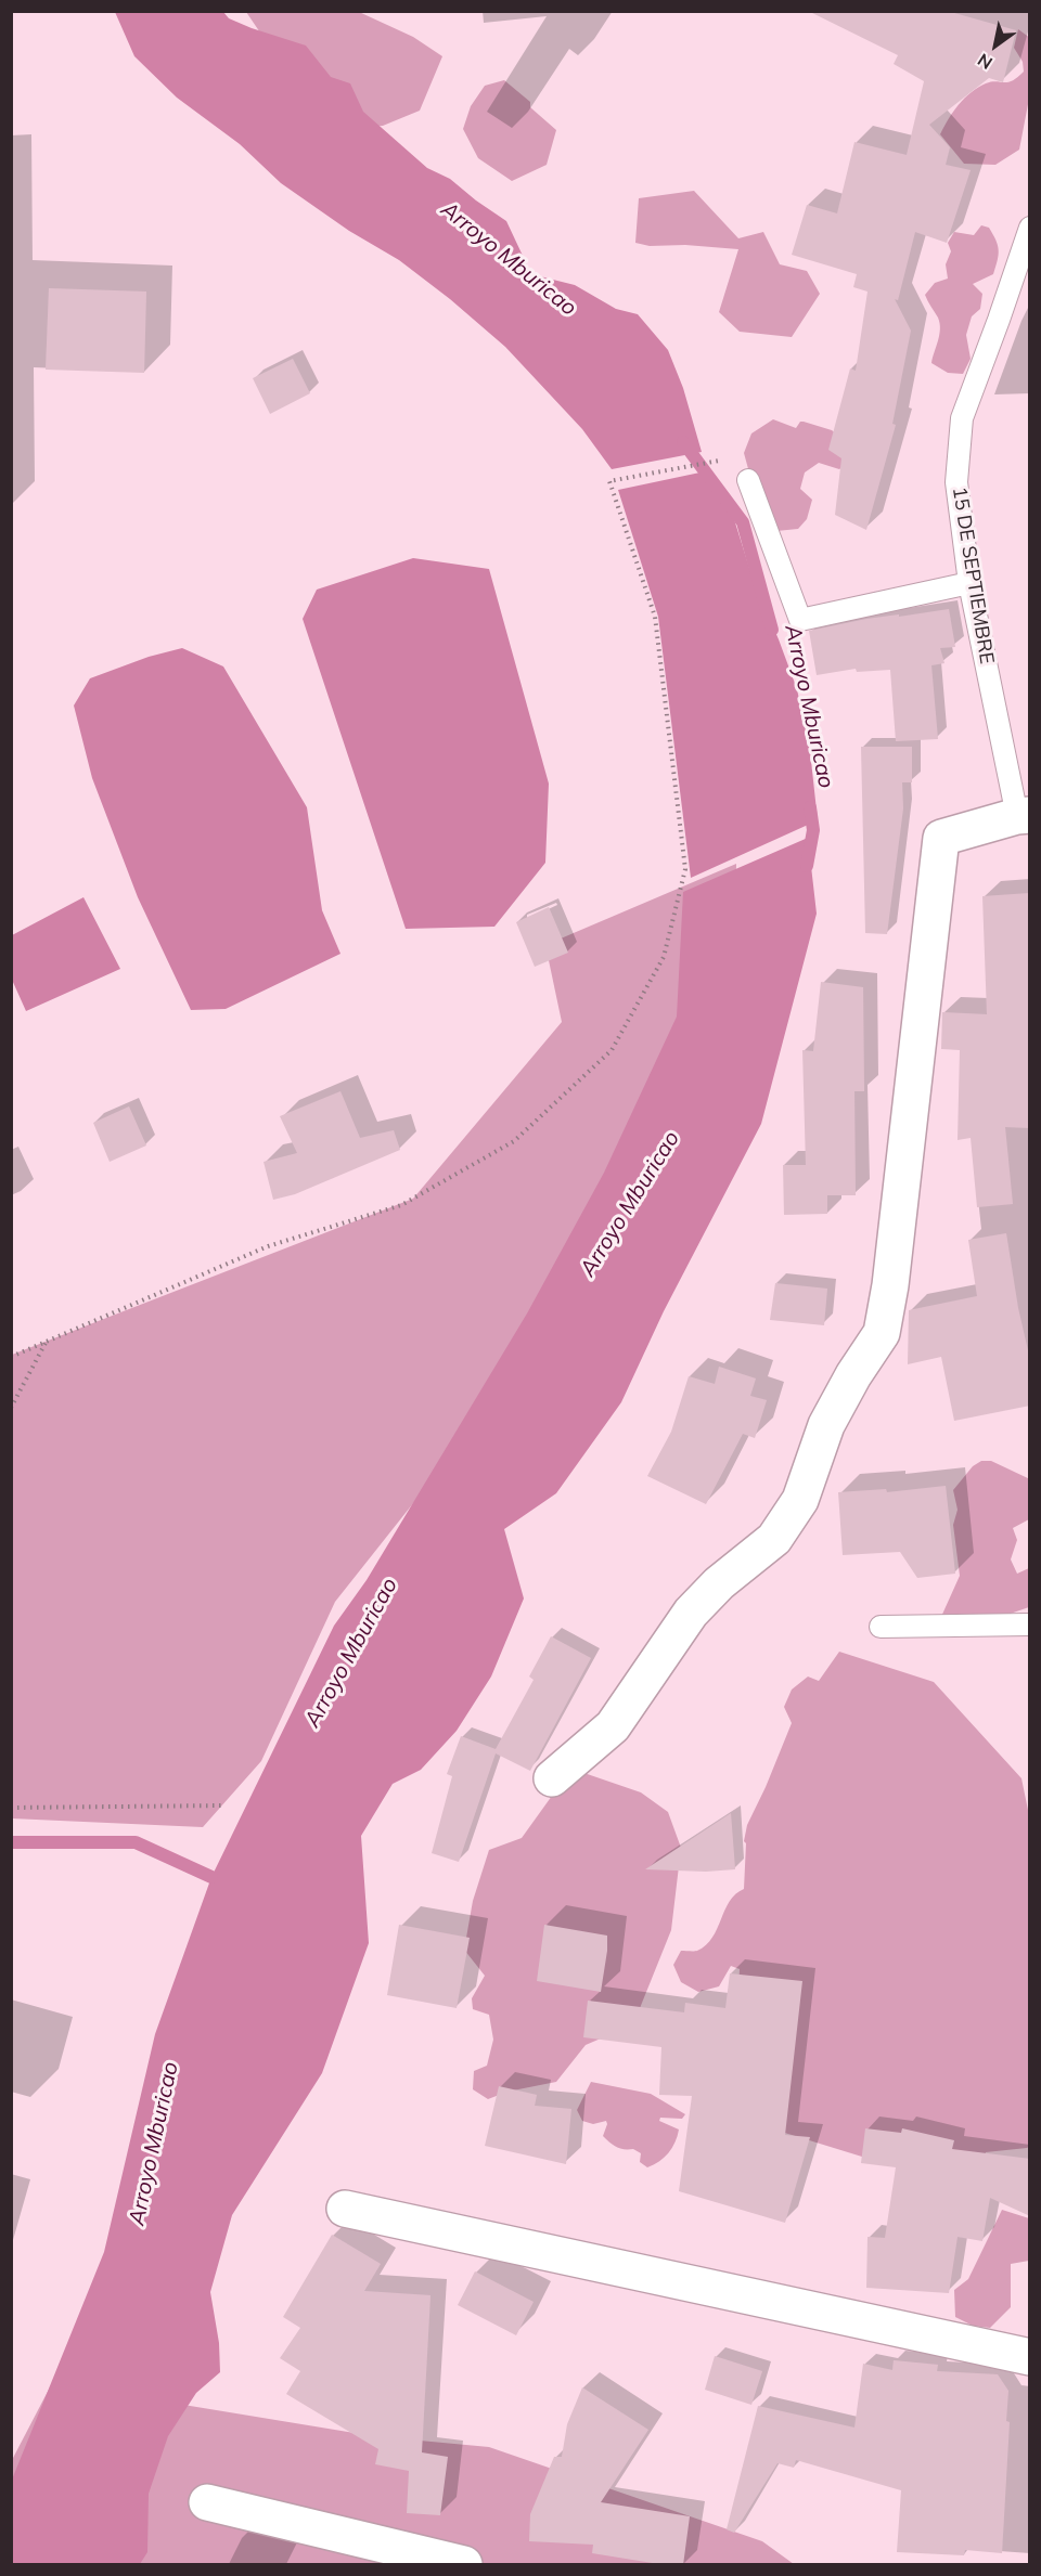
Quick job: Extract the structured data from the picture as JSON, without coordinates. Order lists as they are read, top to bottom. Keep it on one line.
{"streets":{"lane":["15 DE SEPTIEMBRE"]},"water":["Arroyo Mburicao"],"north":"bottom left"}
